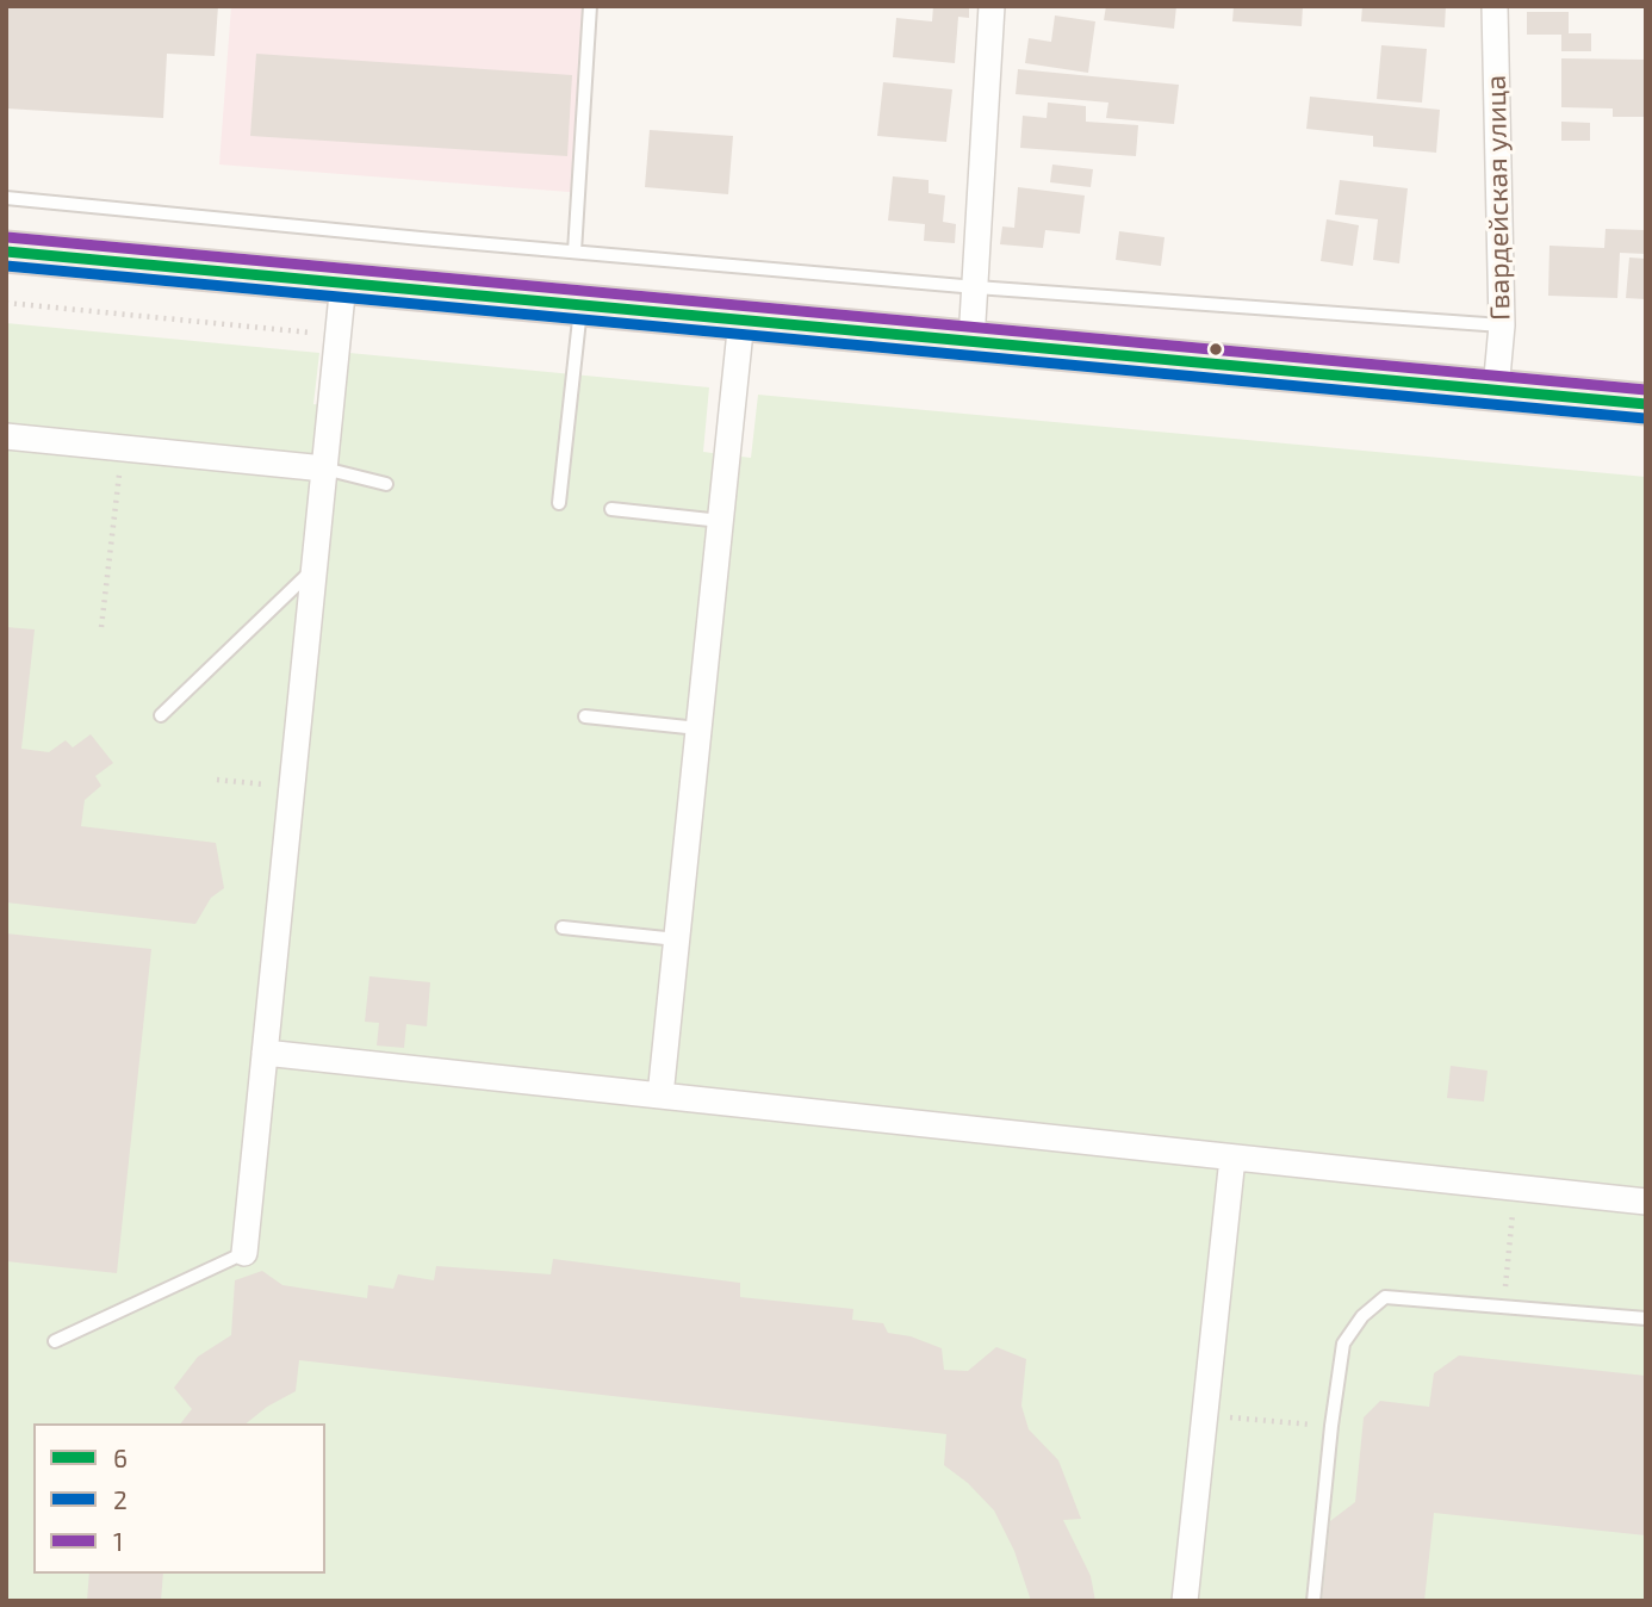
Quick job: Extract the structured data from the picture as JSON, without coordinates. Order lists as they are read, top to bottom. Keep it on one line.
{"streets":{"street":["Гвардейская улица"]},"lines":["transit line 1","transit line 6","transit line 2"],"legend":["6","2","1"]}
